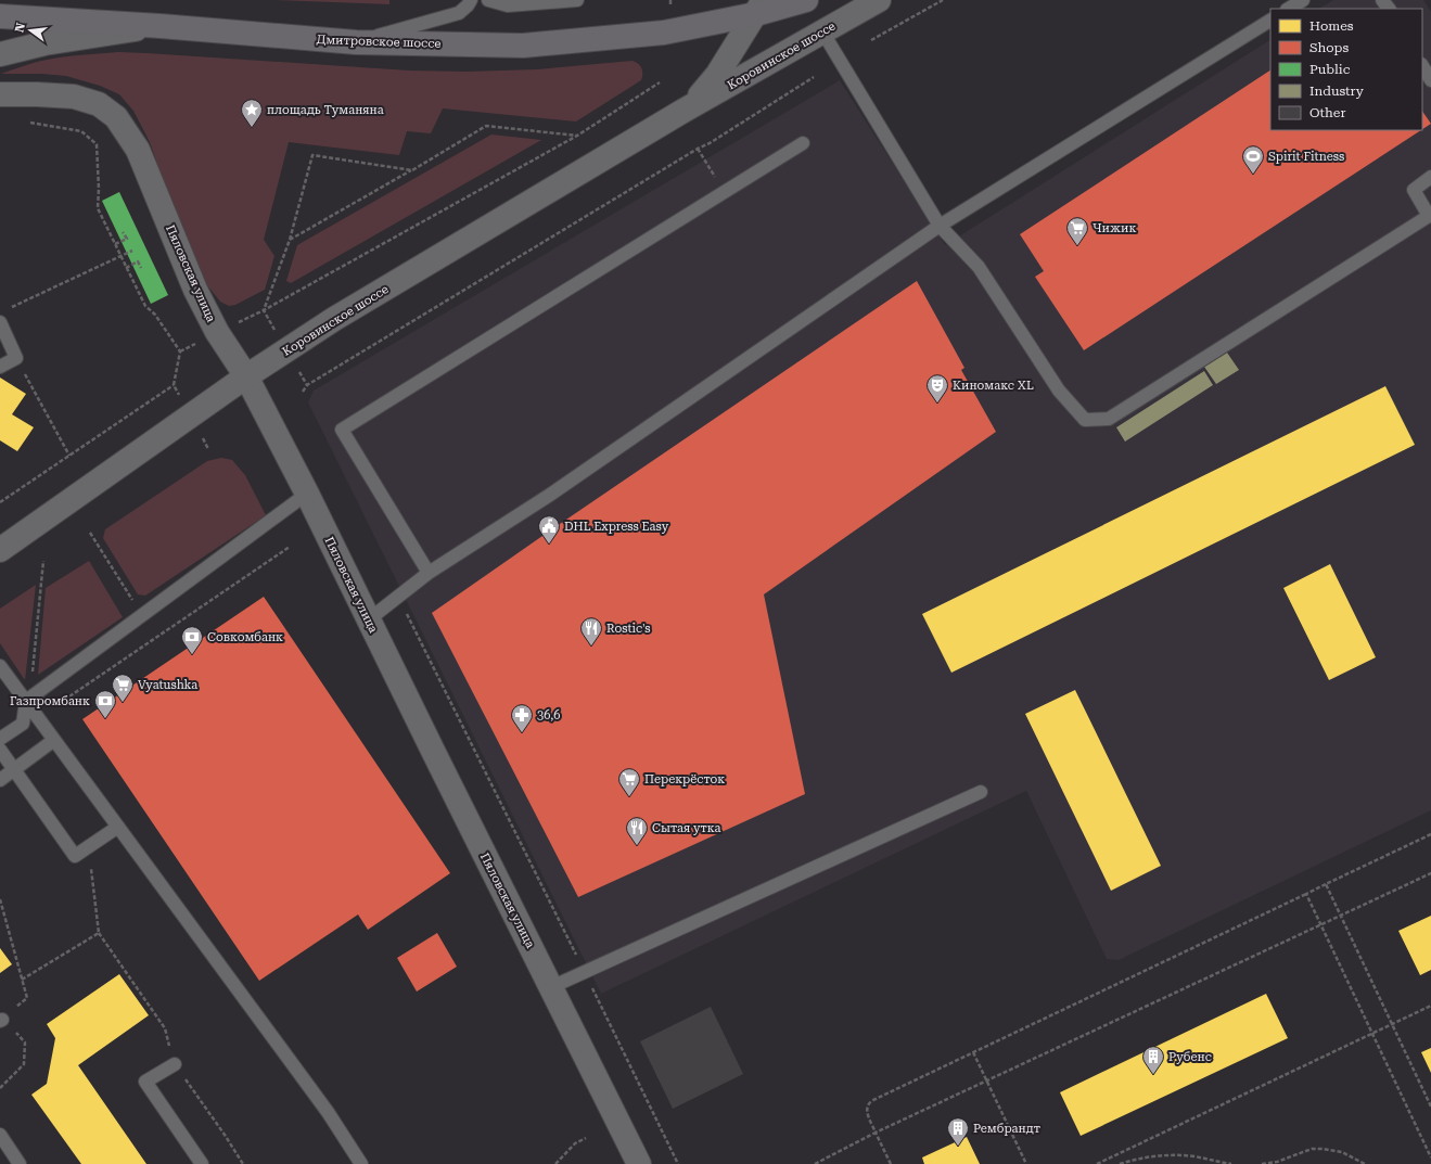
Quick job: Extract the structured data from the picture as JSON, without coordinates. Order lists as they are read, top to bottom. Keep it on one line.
{"streets":{"main road":["Дмитровское шоссе"],"street":["Коровинское шоссе","Пяловская улица"]},"crossings":[["Дмитровское шоссе","Коровинское шоссе"],["Коровинское шоссе","Пяловская улица"]],"places":{"place":["площадь Туманяна"],"sports":["Spirit Fitness"],"supermarket":["Чижик","Vyatushka","Перекрёсток"],"theatre":["Киномакс XL"],"public building":["DHL Express Easy"],"restaurant":["Rostic's","Сытая утка"],"bank":["Совкомбанк","Газпромбанк"],"pharmacy":["36,6"],"building":["Рубенс","Рембрандт"]},"legend":["Homes","Shops","Public","Industry","Other"],"north":"left"}
